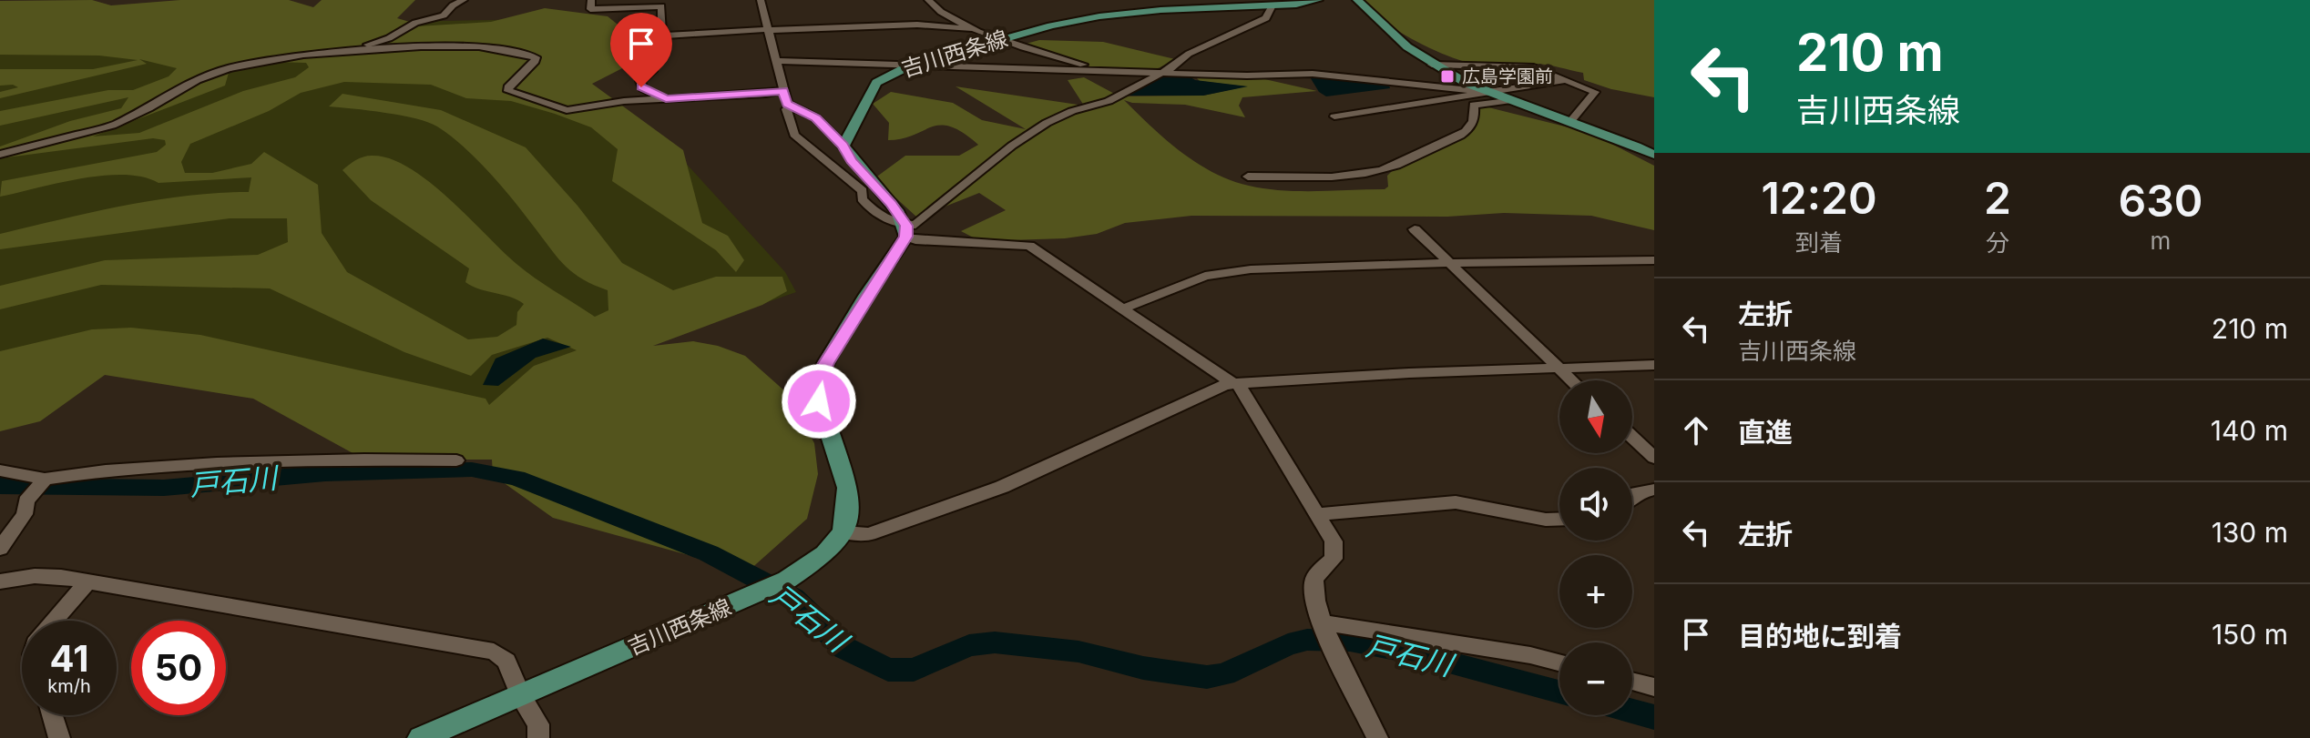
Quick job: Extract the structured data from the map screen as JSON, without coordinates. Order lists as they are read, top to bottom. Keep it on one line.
{"streets":{"main road":["吉川西条線"]},"water":["戸石川"],"places":{"transit":["広島学園前"]},"north":"bottom","page":{"turn":["210 m","吉川西条線"],"eta":["12:20","到着","2","分","630","m"],"list":[{"name":"左折","note":"吉川西条線","value":"210 m"},{"name":"直進","value":"140 m"},{"name":"左折","value":"130 m"},{"name":"目的地に到着","value":"150 m"}],"map_buttons":["+","−"],"speed":"41 km/h","limit":"50"}}
